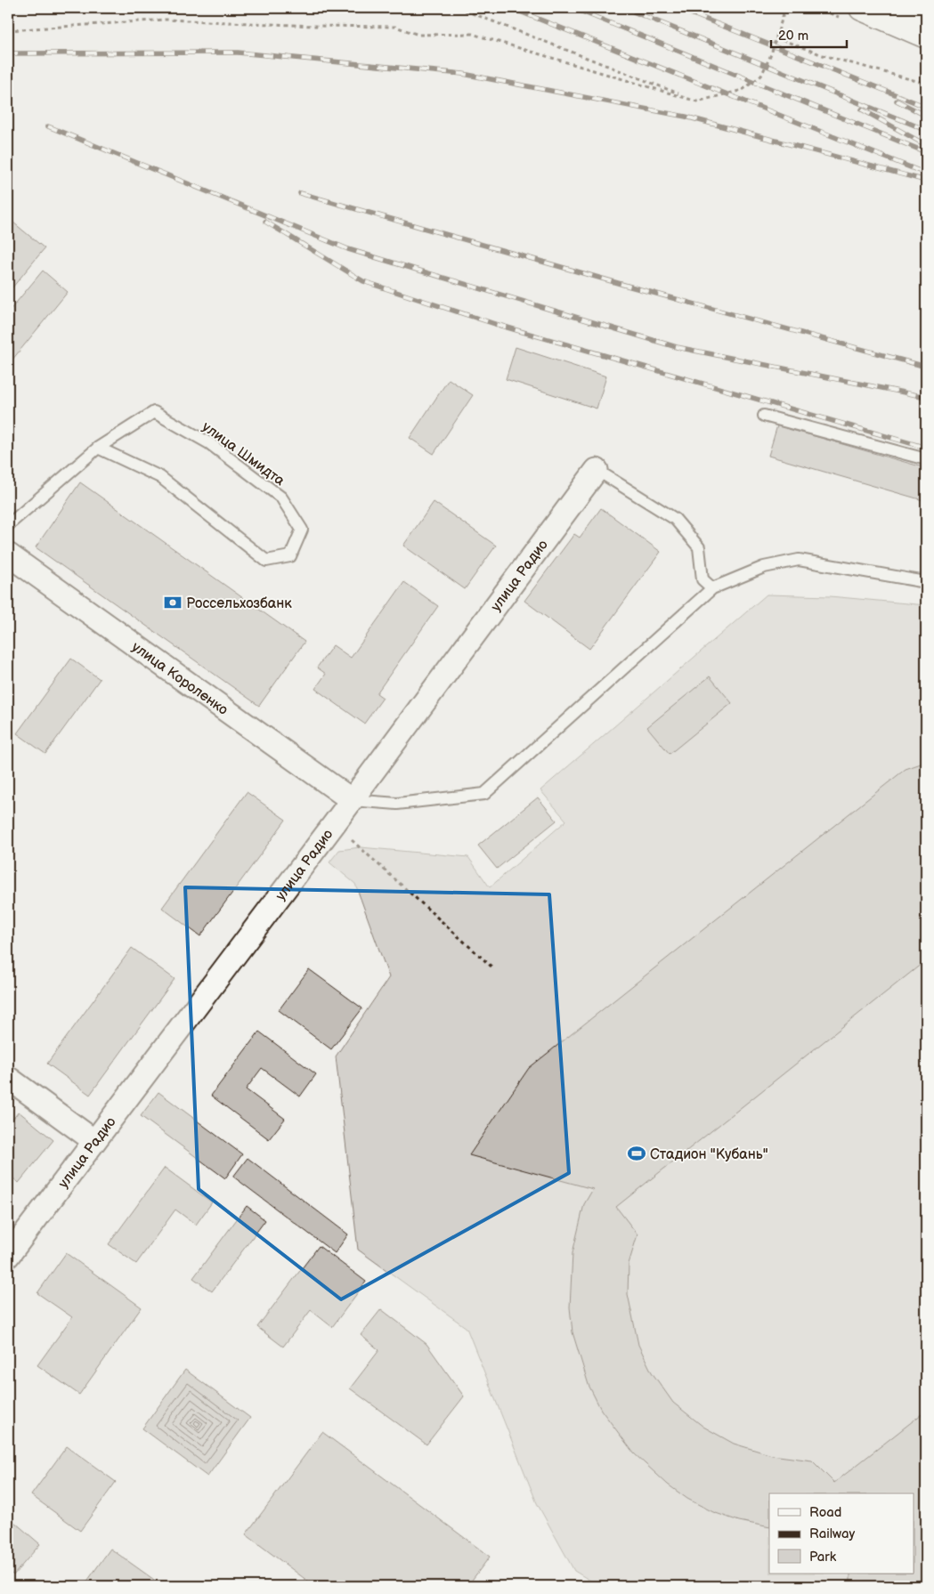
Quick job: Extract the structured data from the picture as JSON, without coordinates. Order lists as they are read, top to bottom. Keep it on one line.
{"streets":{"street":["улица Радио","улица Короленко"],"lane":["улица Шмидта"]},"crossings":[["улица Радио","улица Короленко"]],"places":{"bank":["Россельхозбанк"],"sports":["Стадион \"Кубань\""]},"legend":["Road","Railway","Park"],"scale_bar":"20 m"}
